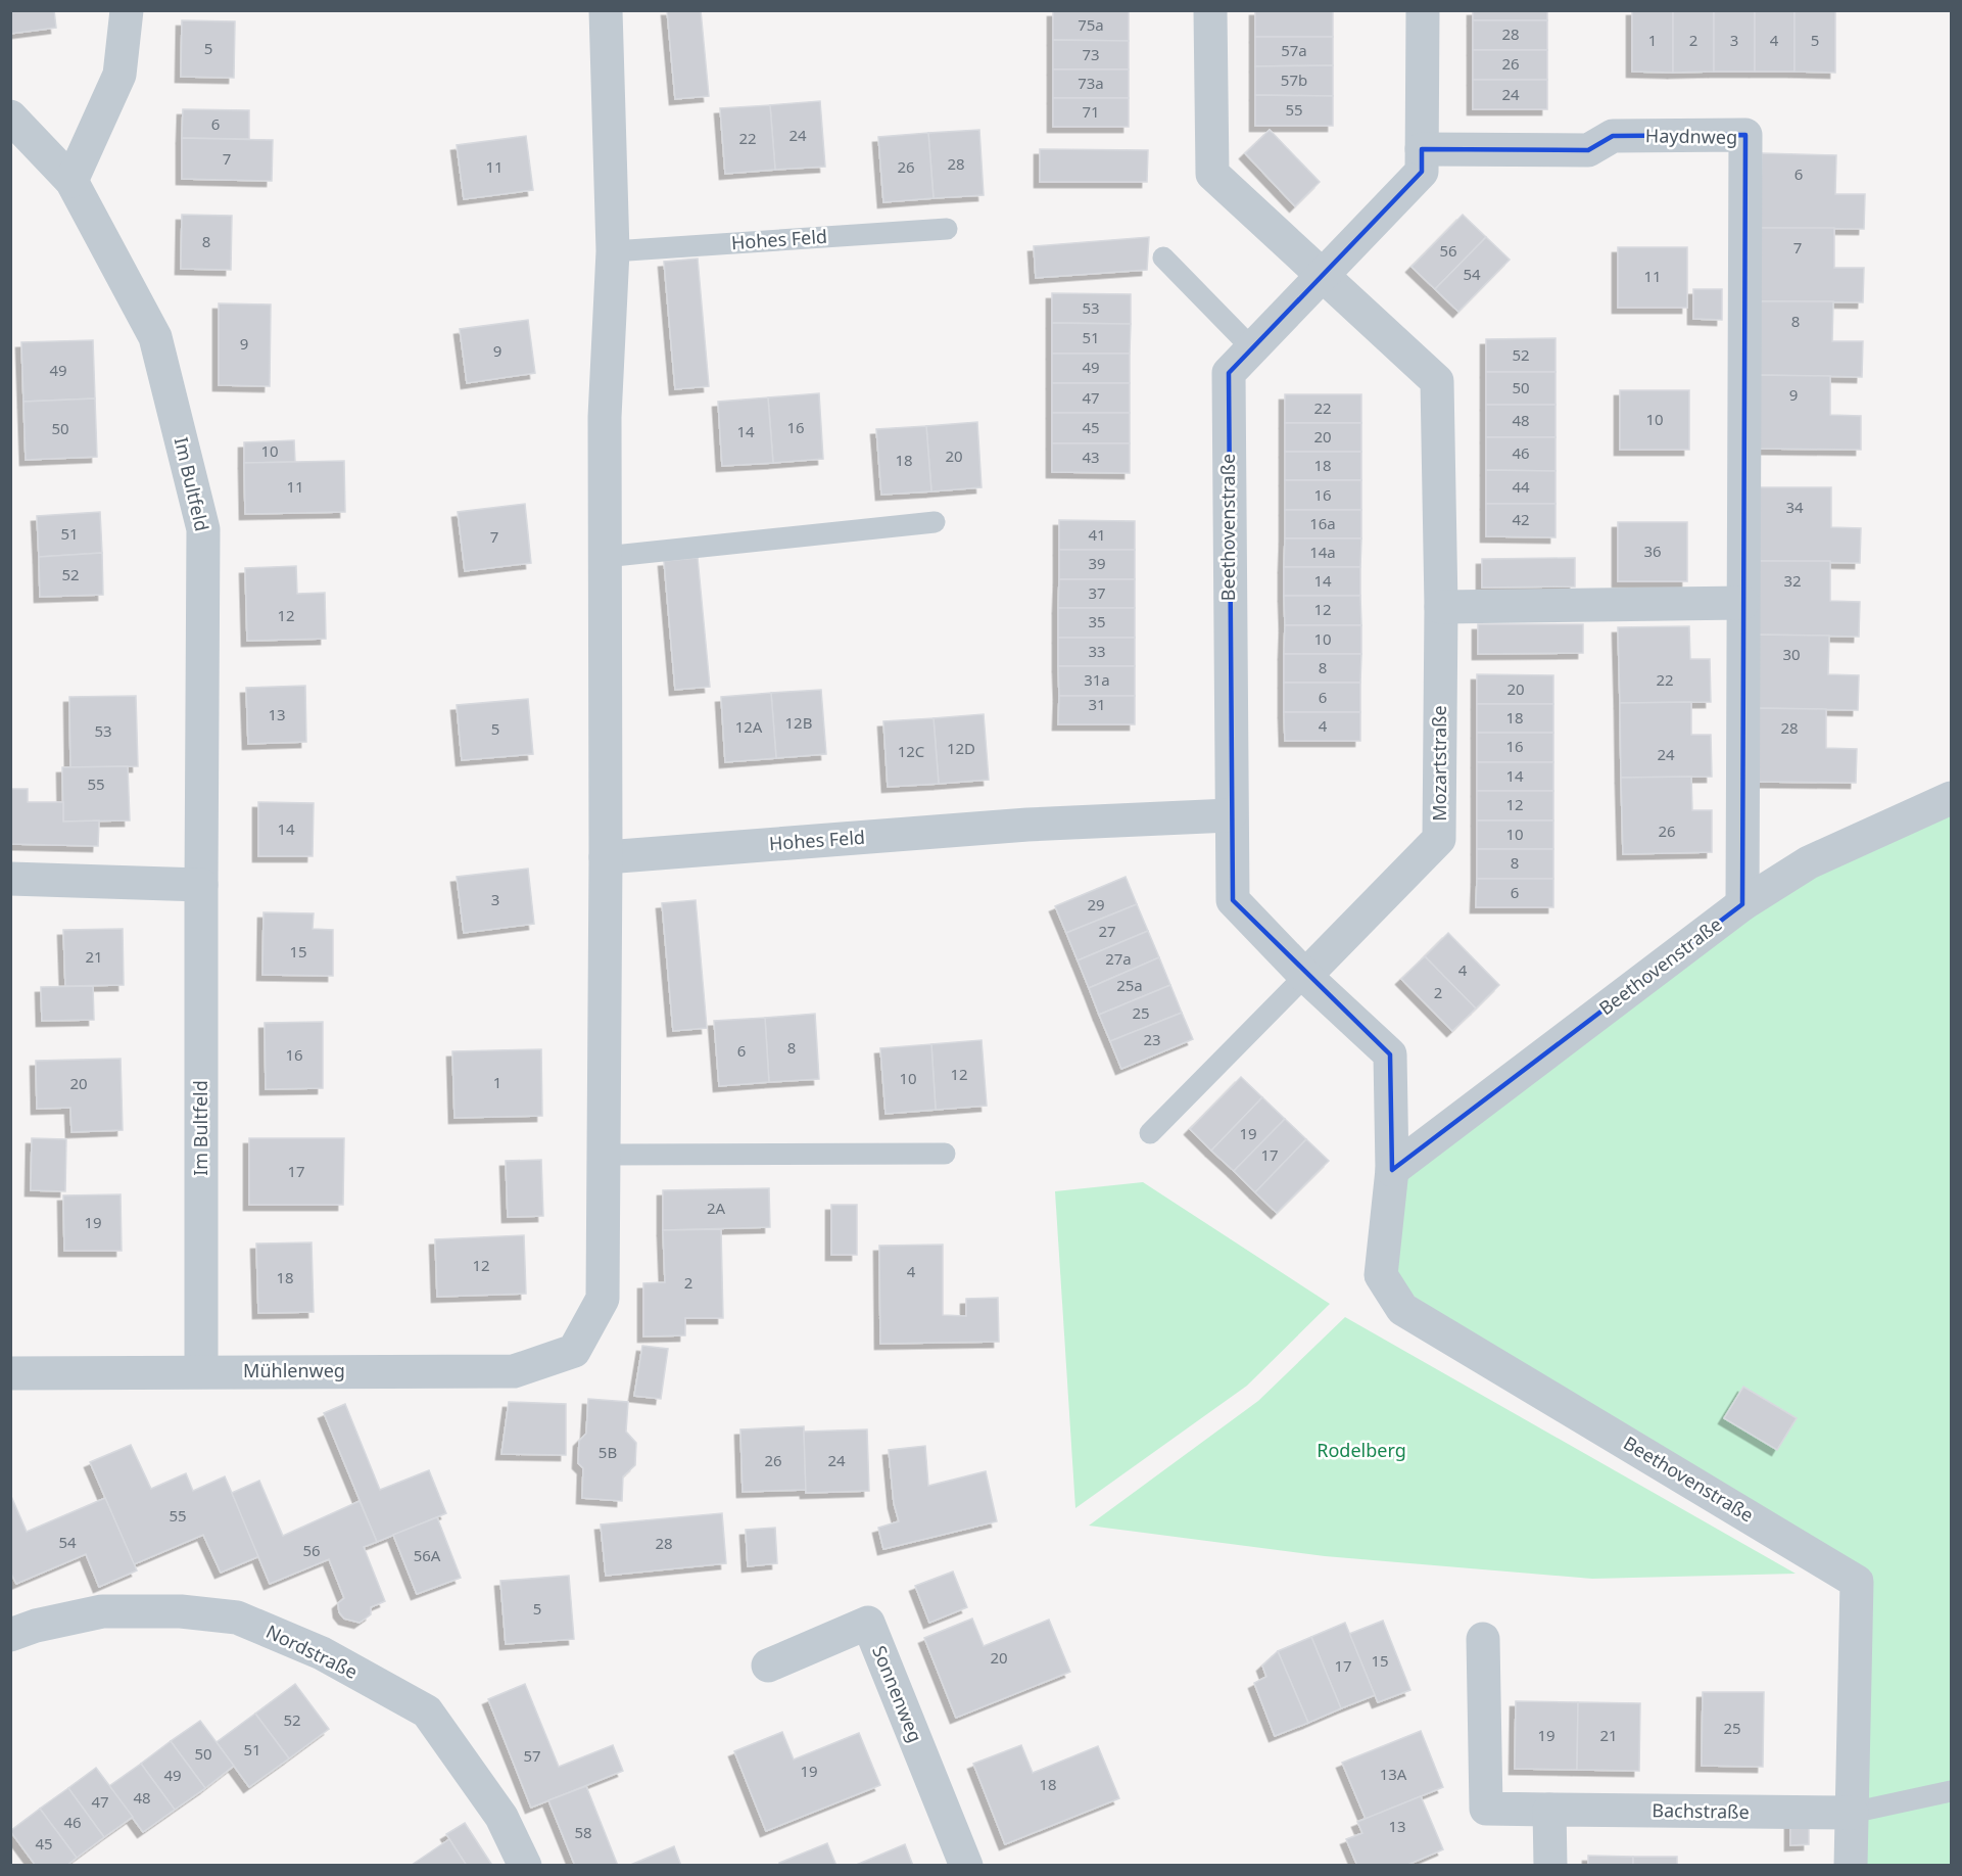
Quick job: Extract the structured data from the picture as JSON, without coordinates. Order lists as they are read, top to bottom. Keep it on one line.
{"streets":{"street":["Haydnweg","Hohes Feld","Im Bultfeld","Beethovenstraße","Mozartstraße","Mühlenweg","Nordstraße","Sonnenweg","Bachstraße"]},"crossings":[["Haydnweg","Beethovenstraße"],["Hohes Feld","Beethovenstraße"],["Im Bultfeld","Mühlenweg"],["Beethovenstraße","Mozartstraße"],["Beethovenstraße","Bachstraße"]],"parks":["Rodelberg"],"house_numbers":["75a","28","1","2","3","4","5","5","57a","73","26","57b","73a","24","55","71","6","24","22","7","28","11","26","6","8","7","56","54","11","53","8","51","9","9","52","49","49","50","9","47","22","10","48","16","45","50","14","20","10","46","20","43","18","18","11","44","16","34","42","16a","51","41","7","36","14a","39","52","14","32","37","12","12","35","10","33","30","8","31a","22","20","6","31","13","18","12B","4","12A","28","5","53","16","12D","12C","24","14","55","12","14","26","10","8","6","3","29","27","15","21","27a","4","25a","2","25","23","8","6","16","12","10","1","20","19","17","17","2A","19","12","4","18","2","5B","26","24","55","54","28","56","56A","5","20","15","17","52","25","19","21","51","50","57","19","13A","49","18","48","47","46","13","58","45"]}
